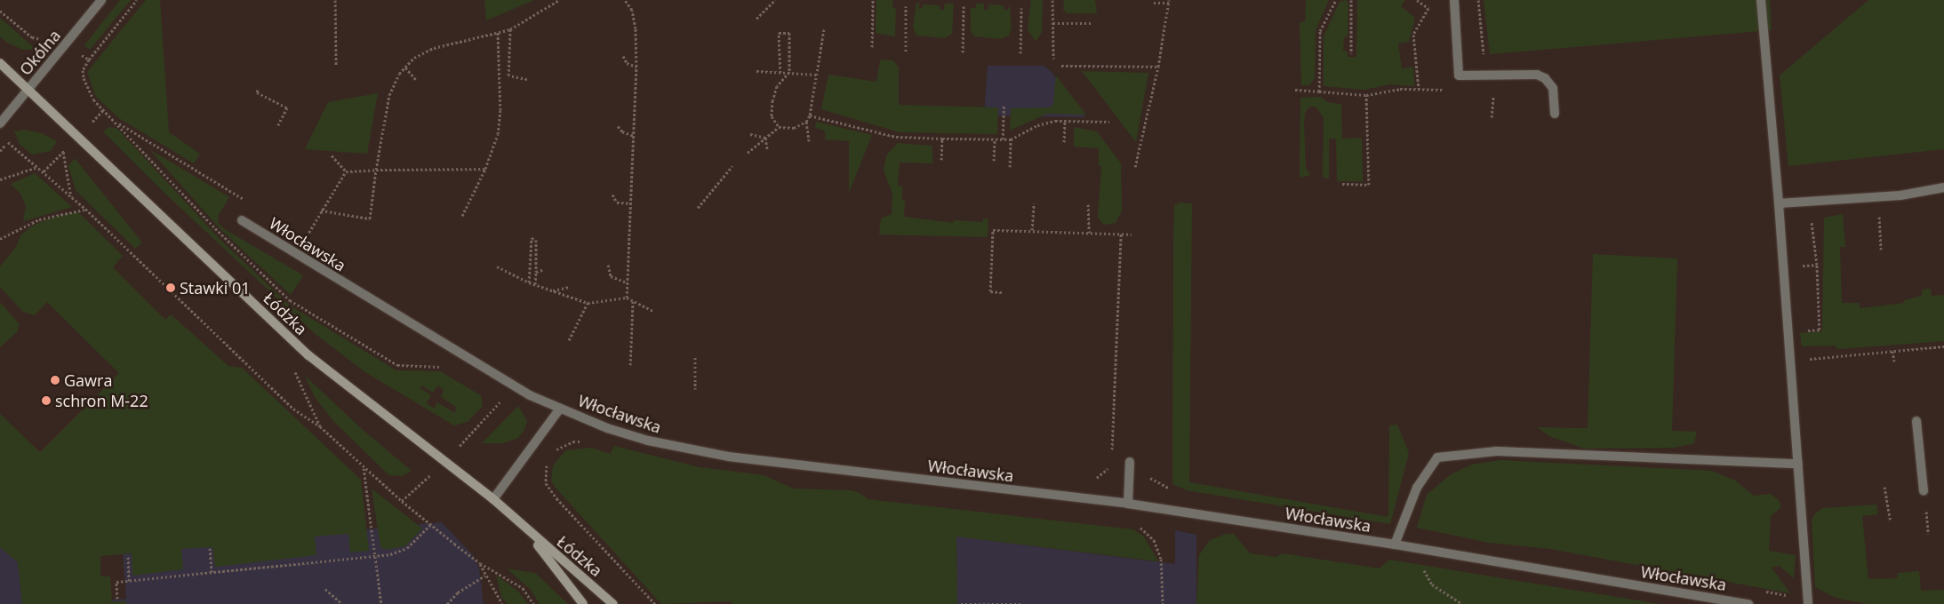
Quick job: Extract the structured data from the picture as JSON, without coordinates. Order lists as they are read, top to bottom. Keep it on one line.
{"streets":{"street":["Okólna","Włocławska","Łódzka"]},"crossings":[["Okólna","Łódzka"]],"places":["Stawki 01","Gawra","schron M-22"]}
